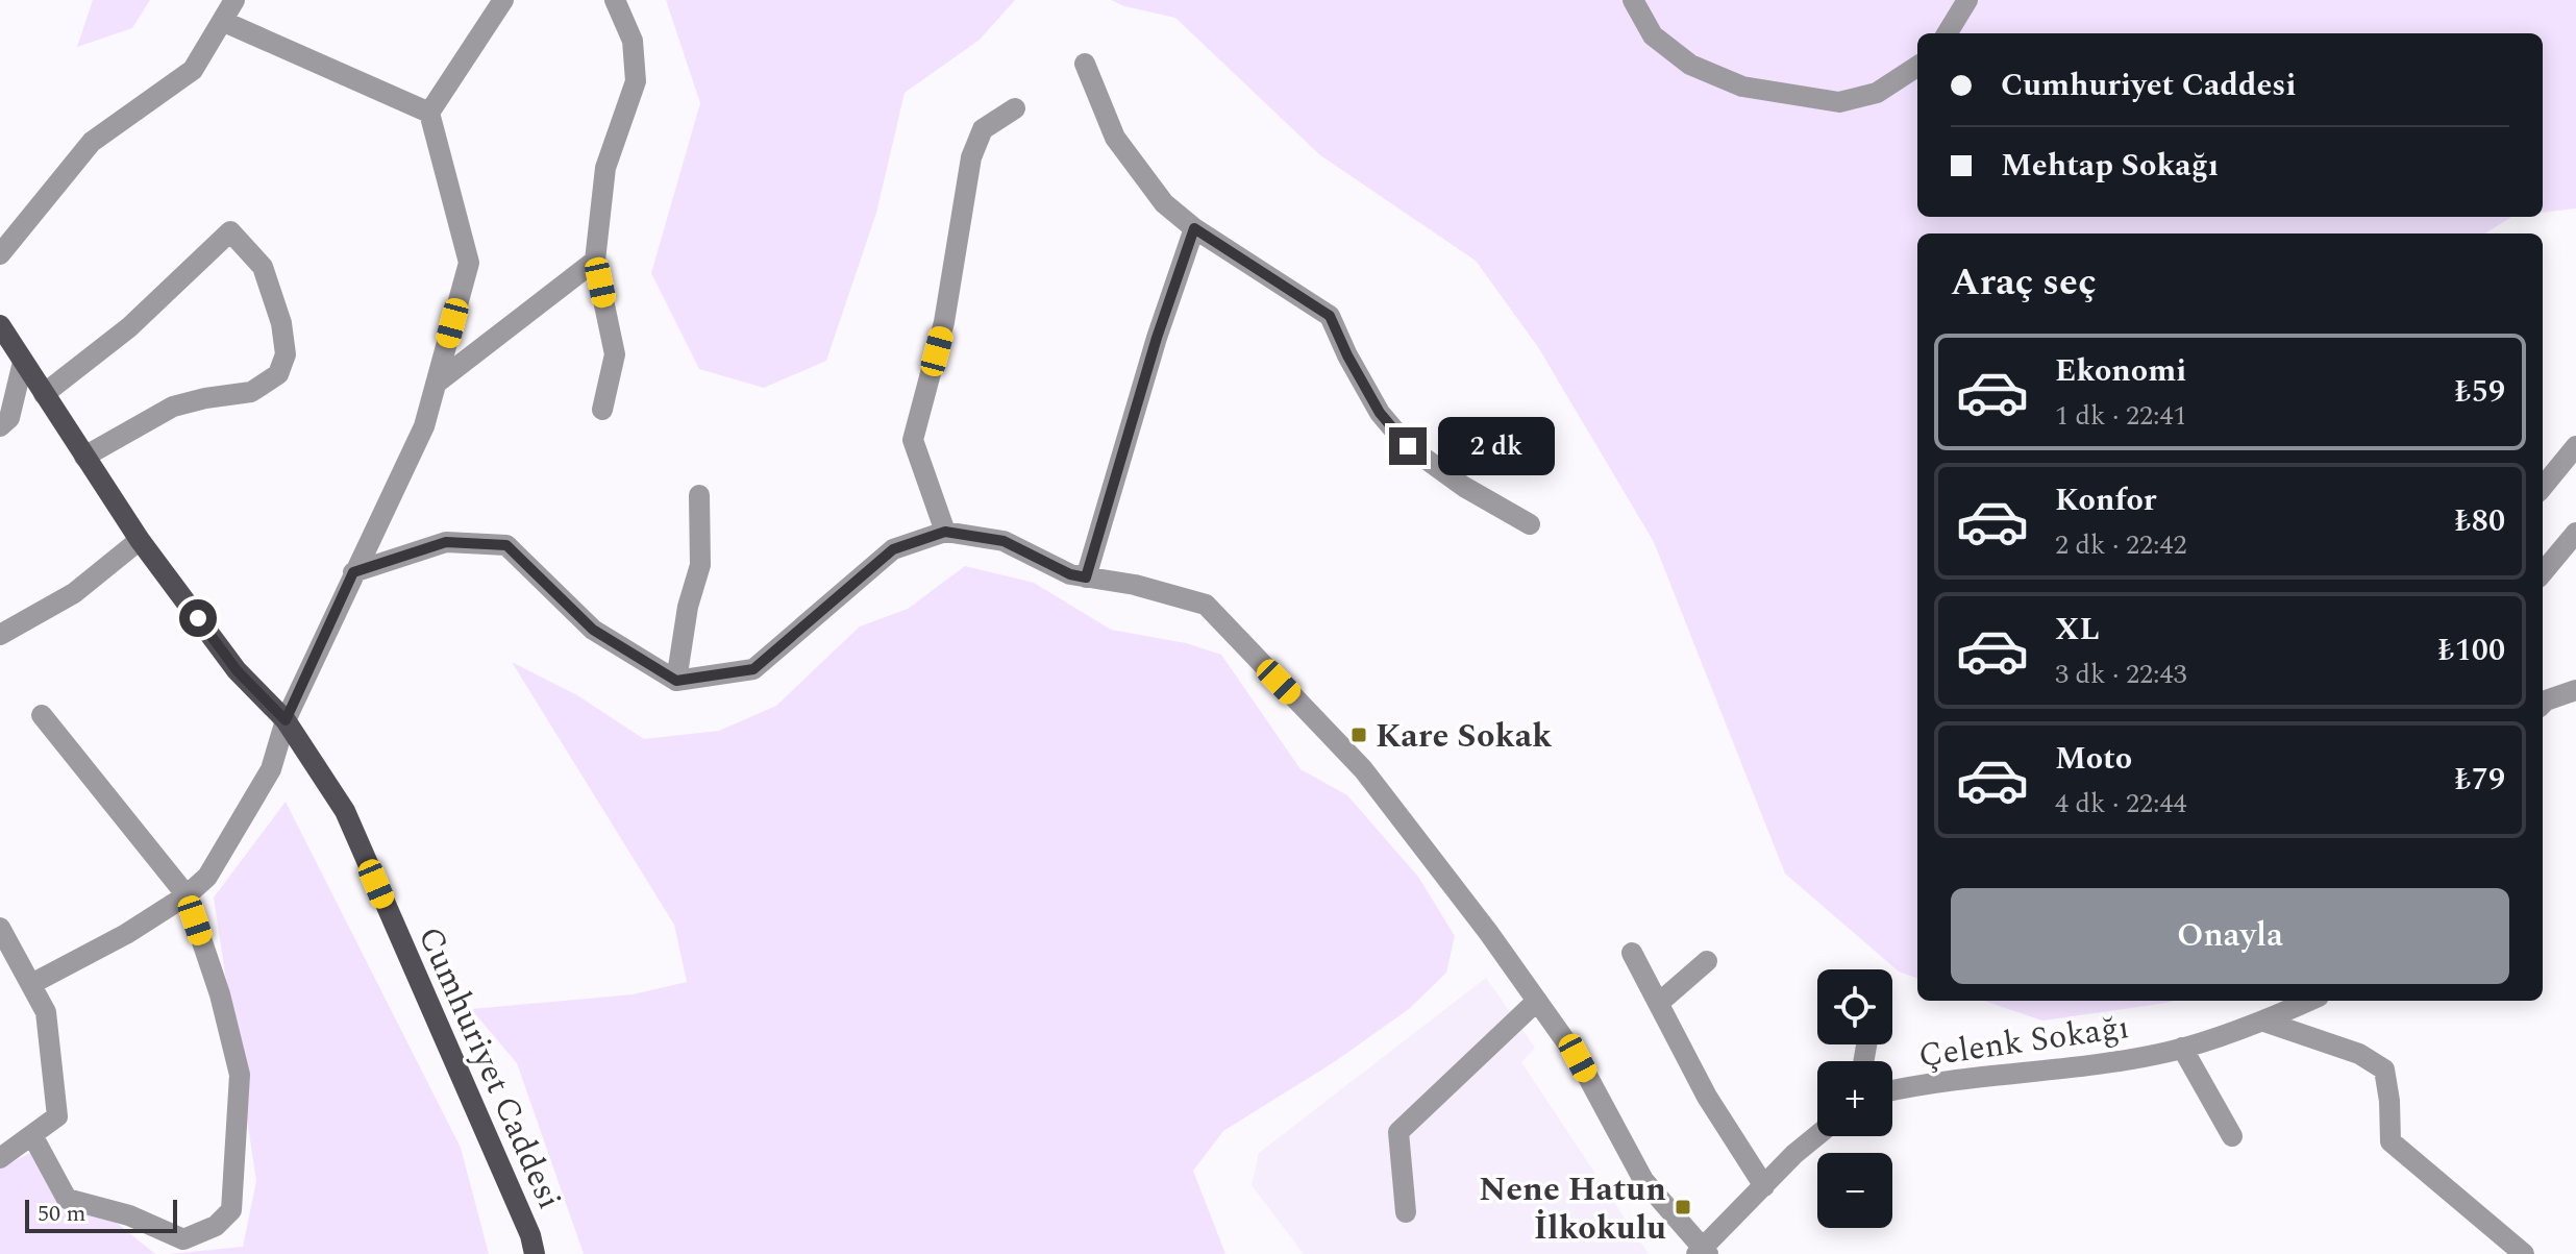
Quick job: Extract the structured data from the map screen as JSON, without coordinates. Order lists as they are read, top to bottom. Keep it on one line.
{"streets":{"main road":["Cumhuriyet Caddesi"],"street":["Çelenk Sokağı"]},"places":{"transit":["Kare Sokak","Nene Hatun İlkokulu"]},"scale_bar":"50 m","page":{"banner":["Cumhuriyet Caddesi","Mehtap Sokağı"],"heading":"Araç seç","list":[{"name":"Ekonomi","note":"1 dk · 22:41","value":"₺59"},{"name":"Konfor","note":"2 dk · 22:42","value":"₺80"},{"name":"XL","note":"3 dk · 22:43","value":"₺100"},{"name":"Moto","note":"4 dk · 22:44","value":"₺79"}],"bubble":"2 dk","buttons":"Onayla","map_buttons":["+","−"],"scale":"50 m"}}
